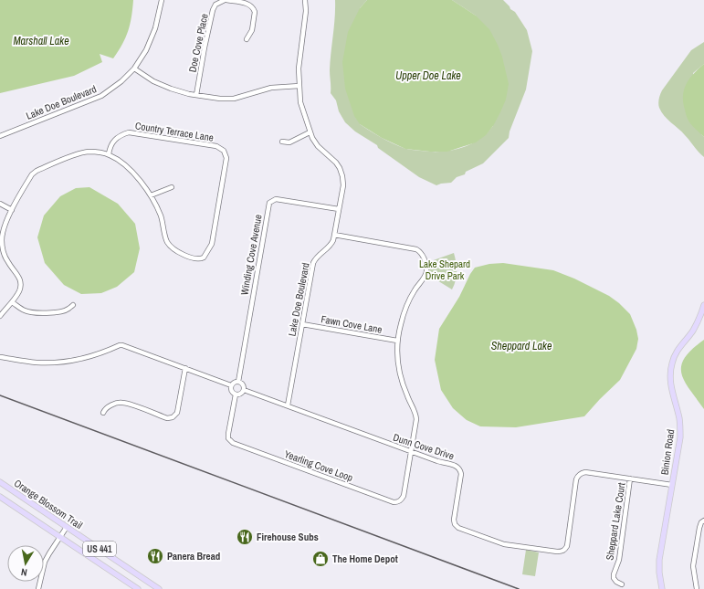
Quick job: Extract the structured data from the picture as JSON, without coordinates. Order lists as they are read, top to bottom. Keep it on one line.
{"streets":{"main road":["Binion Road","Orange Blossom Trail","US 441"],"street":["Doe Cove Place","Lake Doe Boulevard","Country Terrace Lane","Winding Cove Avenue","Fawn Cove Lane","Dunn Cove Drive","Yearling Cove Loop","Sheppard Lake Court"]},"crossings":[["Lake Doe Boulevard","Winding Cove Avenue"],["Lake Doe Boulevard","Fawn Cove Lane"],["Lake Doe Boulevard","Dunn Cove Drive"],["Winding Cove Avenue","Dunn Cove Drive"],["Winding Cove Avenue","Yearling Cove Loop"],["Dunn Cove Drive","Binion Road"],["Dunn Cove Drive","Yearling Cove Loop"],["Dunn Cove Drive","Sheppard Lake Court"]],"water":["Marshall Lake","Upper Doe Lake","Sheppard Lake"],"parks":["Lake Shepard Drive Park"],"places":{"restaurant":["Firehouse Subs","Panera Bread"],"shop":["The Home Depot"]},"north":"bottom"}
